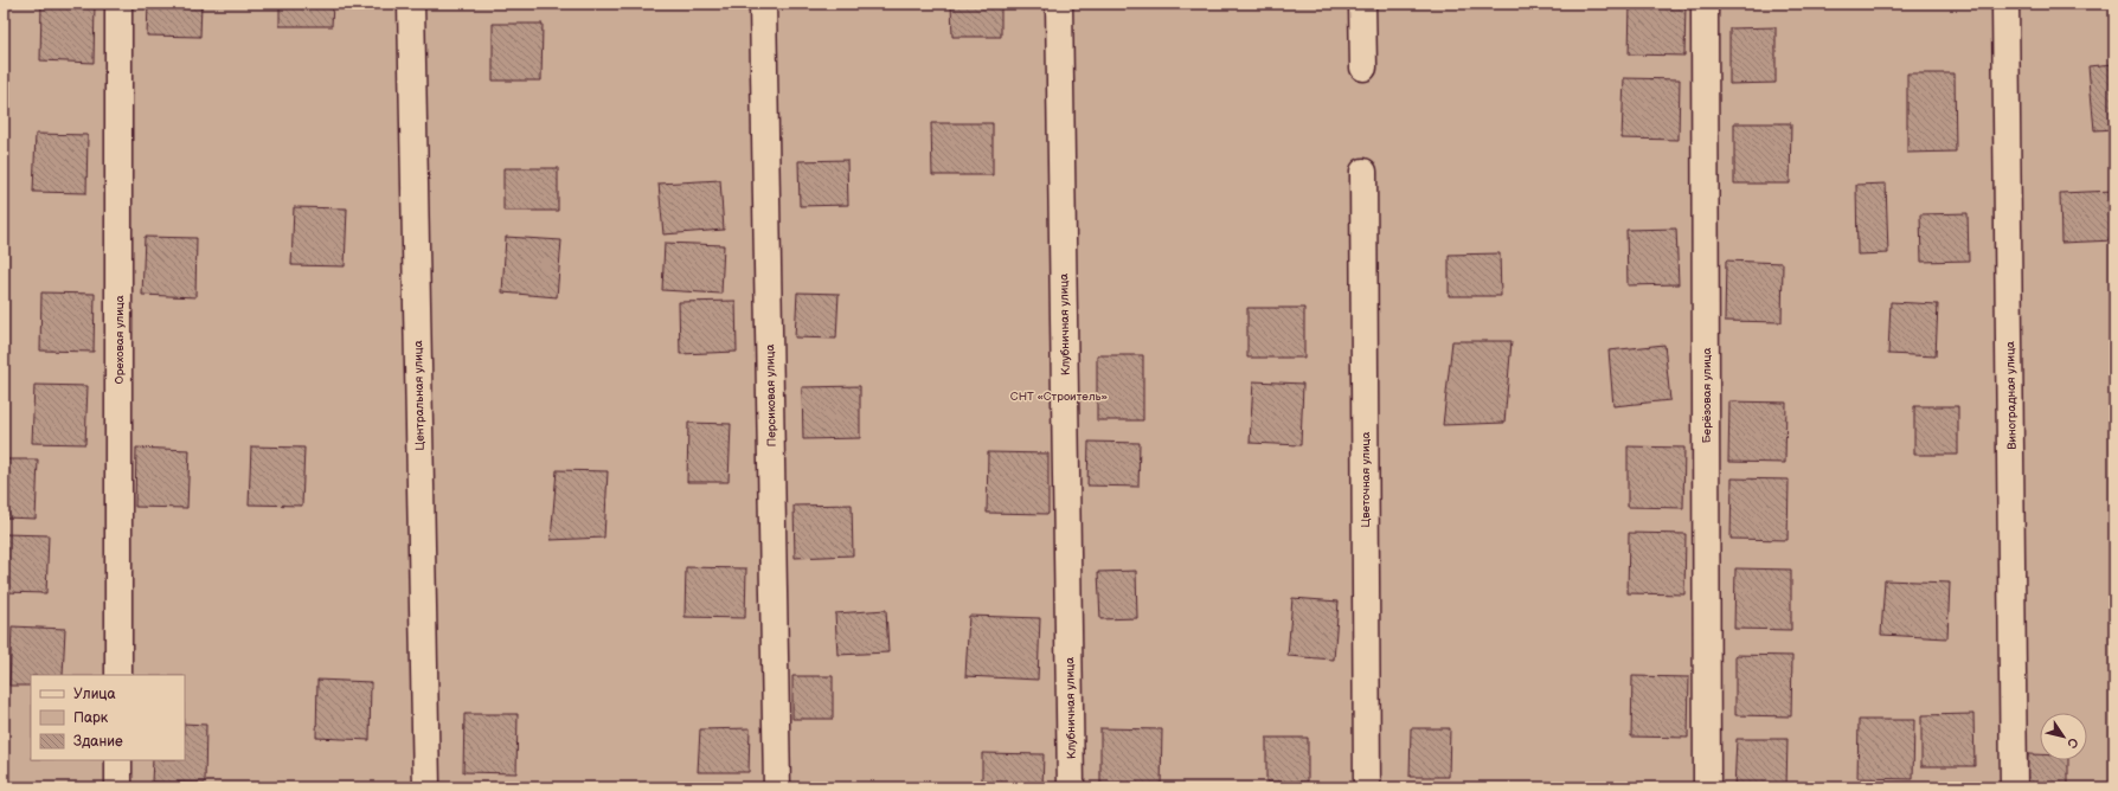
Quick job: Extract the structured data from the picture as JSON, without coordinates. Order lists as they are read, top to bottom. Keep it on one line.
{"streets":{"street":["Клубничная улица","Ореховая улица","Центральная улица","Персиковая улица","Берёзовая улица","Виноградная улица","Цветочная улица"]},"parks":["СНТ «Строитель»"],"legend":["Улица","Парк","Здание"],"north":"bottom right"}
